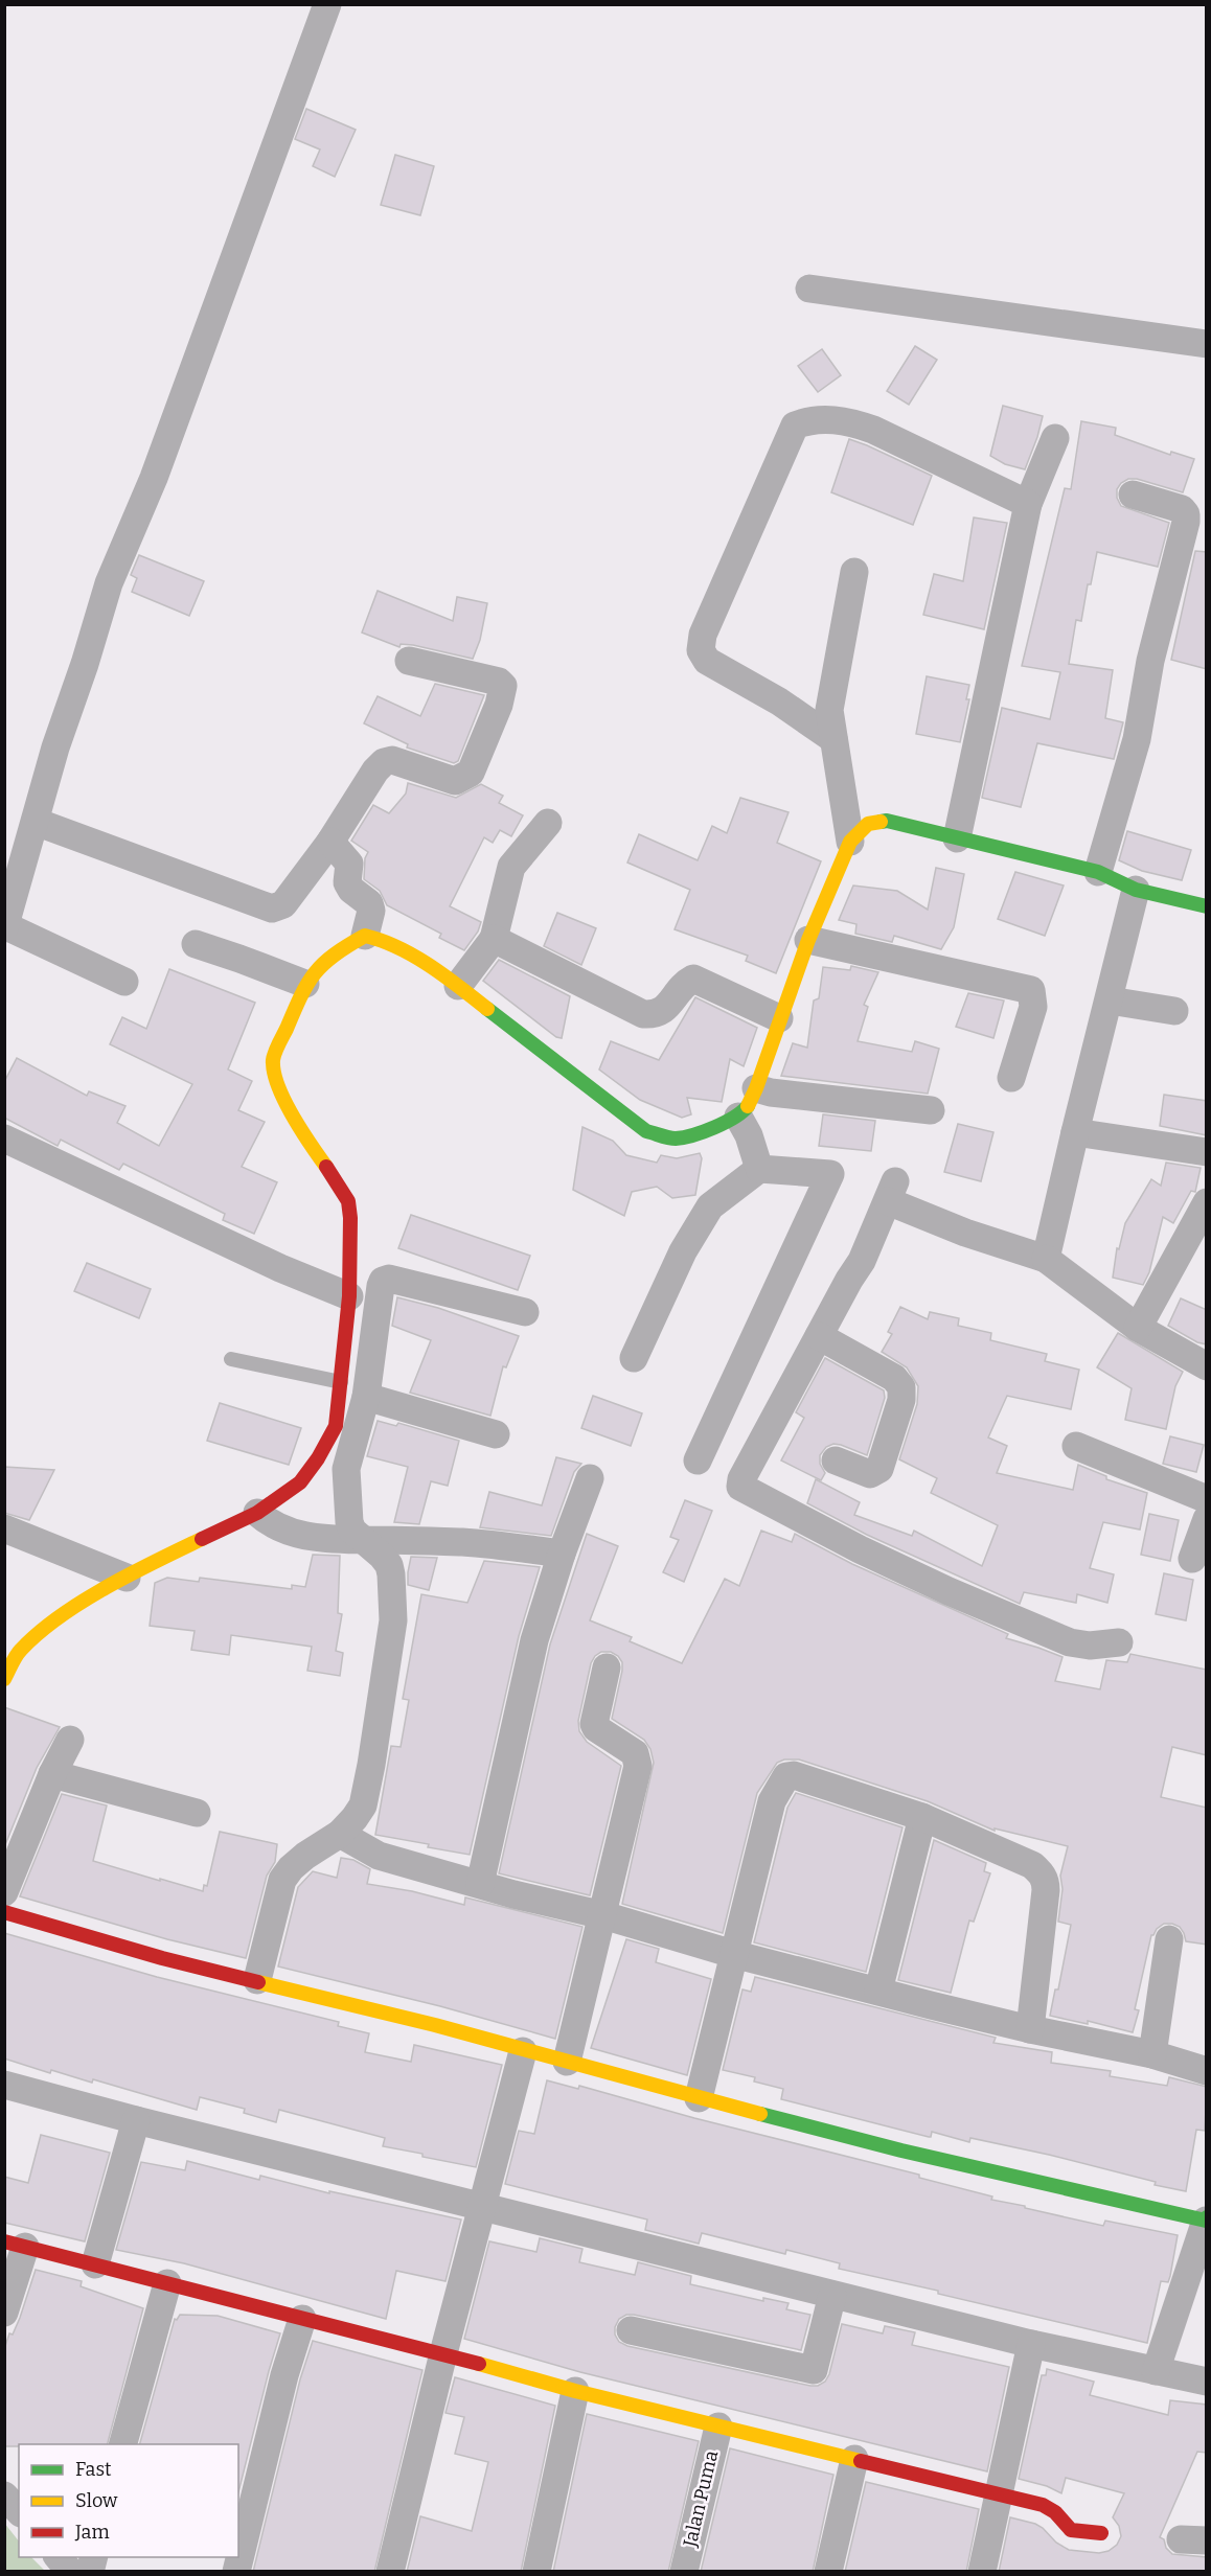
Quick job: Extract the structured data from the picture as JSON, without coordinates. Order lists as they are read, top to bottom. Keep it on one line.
{"streets":{"street":["Jalan Puma"]},"legend":["Fast","Slow","Jam"]}
